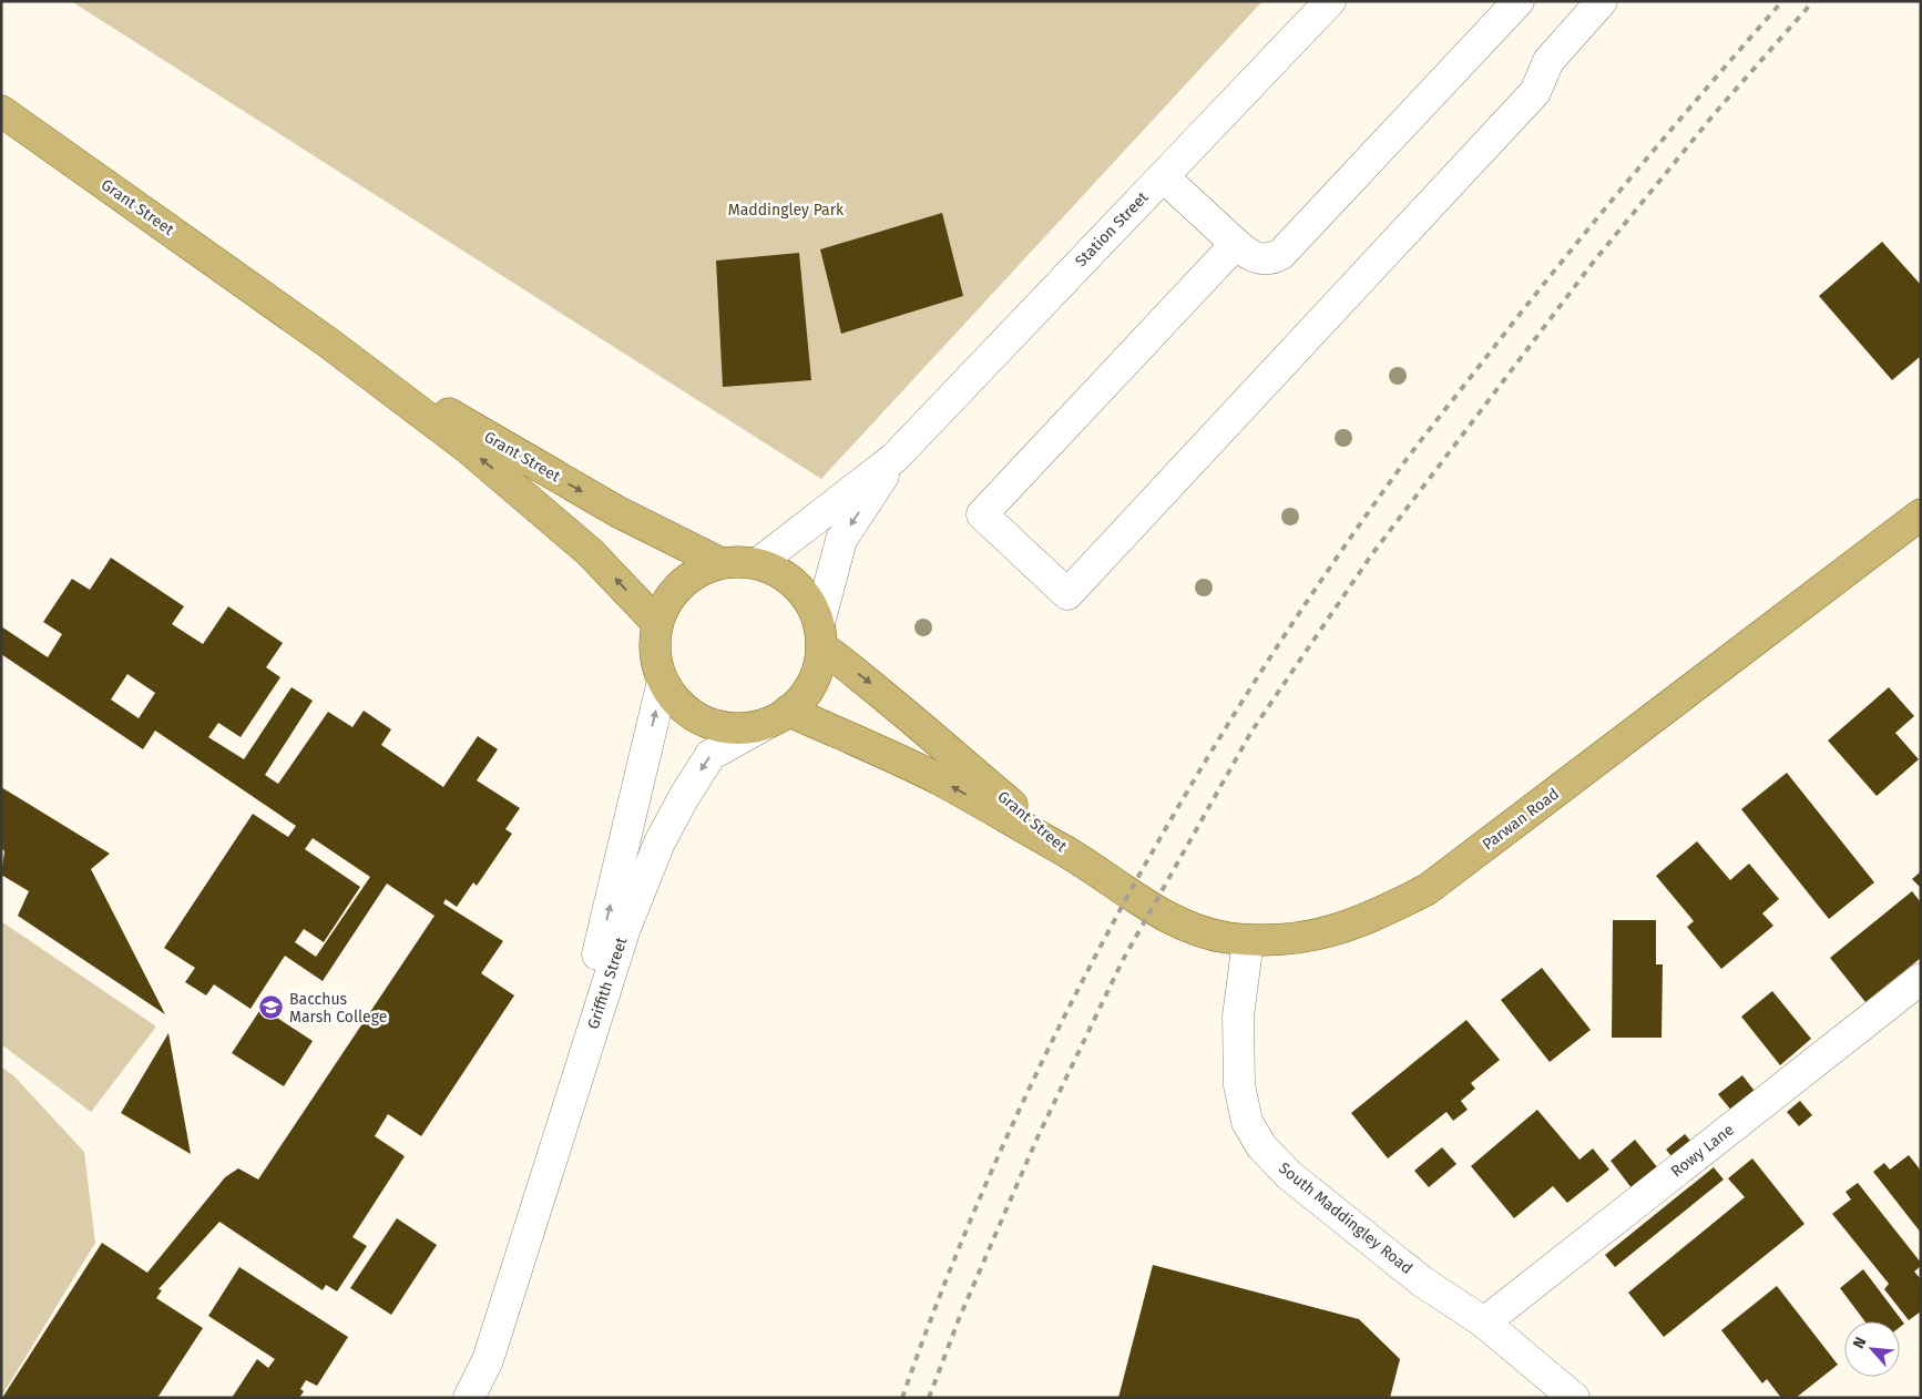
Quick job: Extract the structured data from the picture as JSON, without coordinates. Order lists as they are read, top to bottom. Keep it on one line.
{"streets":{"main road":["Grant Street","Parwan Road"],"street":["Station Street","Griffith Street","Rowy Lane","South Maddingley Road"]},"crossings":[["Grant Street","Station Street"],["Grant Street","Parwan Road"],["Grant Street","Griffith Street"],["Station Street","Griffith Street"],["Parwan Road","South Maddingley Road"],["Rowy Lane","South Maddingley Road"]],"parks":["Maddingley Park"],"places":{"school or university":["Bacchus Marsh College"]},"north":"top left"}
